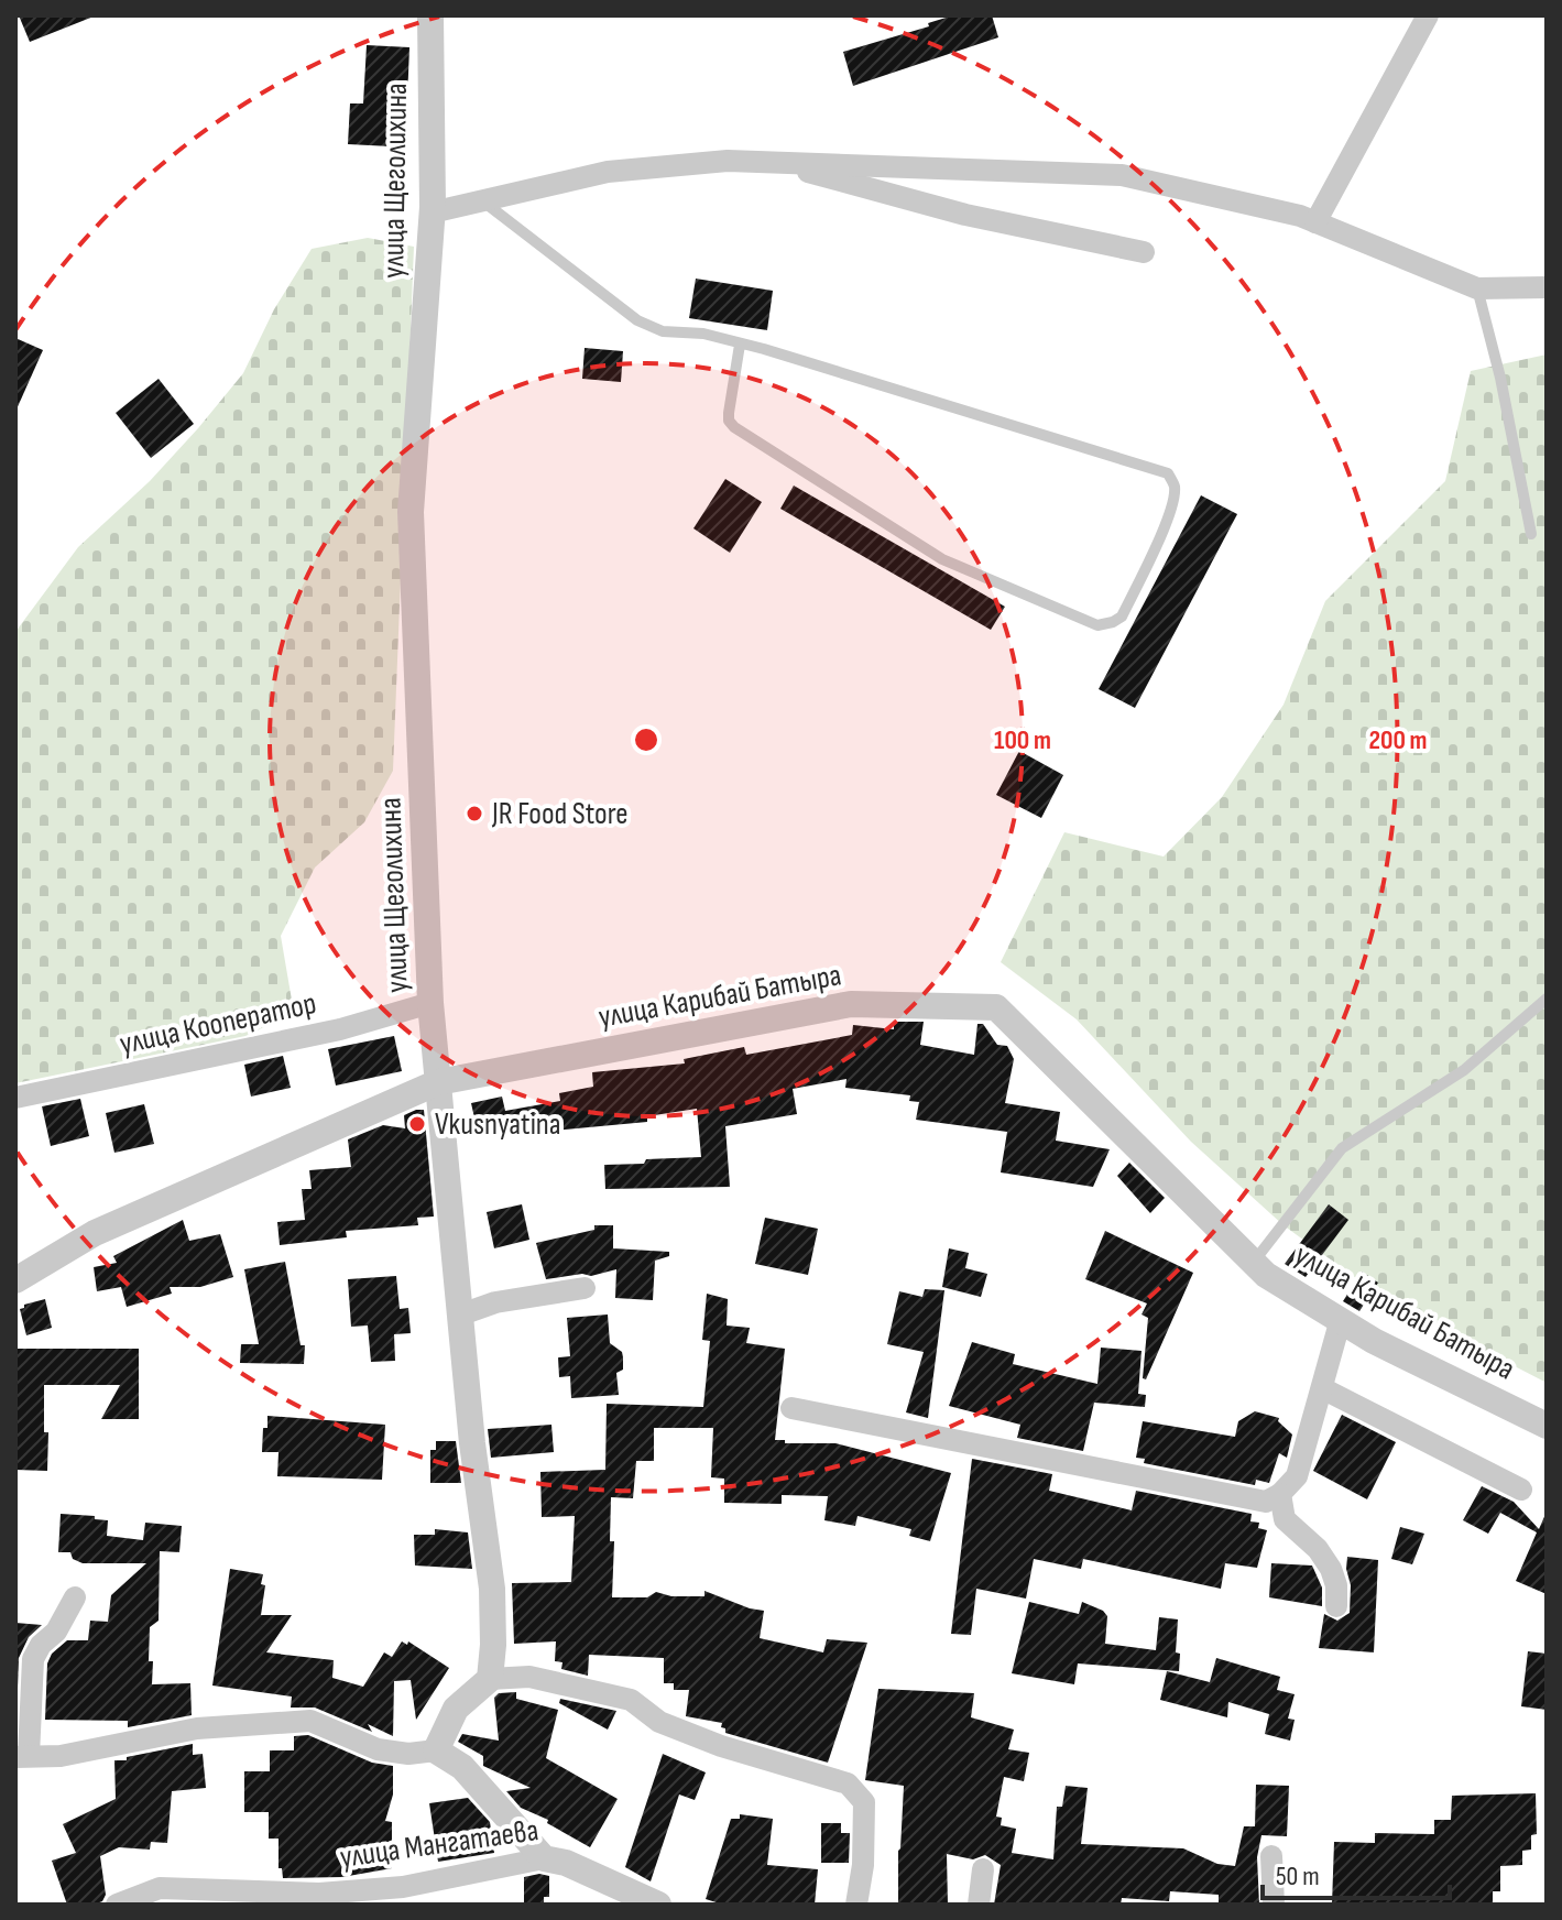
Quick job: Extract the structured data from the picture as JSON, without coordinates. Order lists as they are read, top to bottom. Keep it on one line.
{"streets":{"street":["улица Щеголихина","улица Карибай Батыра","улица Кооператор","улица Мангатаева"]},"crossings":[["улица Щеголихина","улица Карибай Батыра"],["улица Щеголихина","улица Кооператор"]],"places":["JR Food Store","Vkusnyatina"],"scale_bar":"50 m","rings":["100 m","200 m"]}
